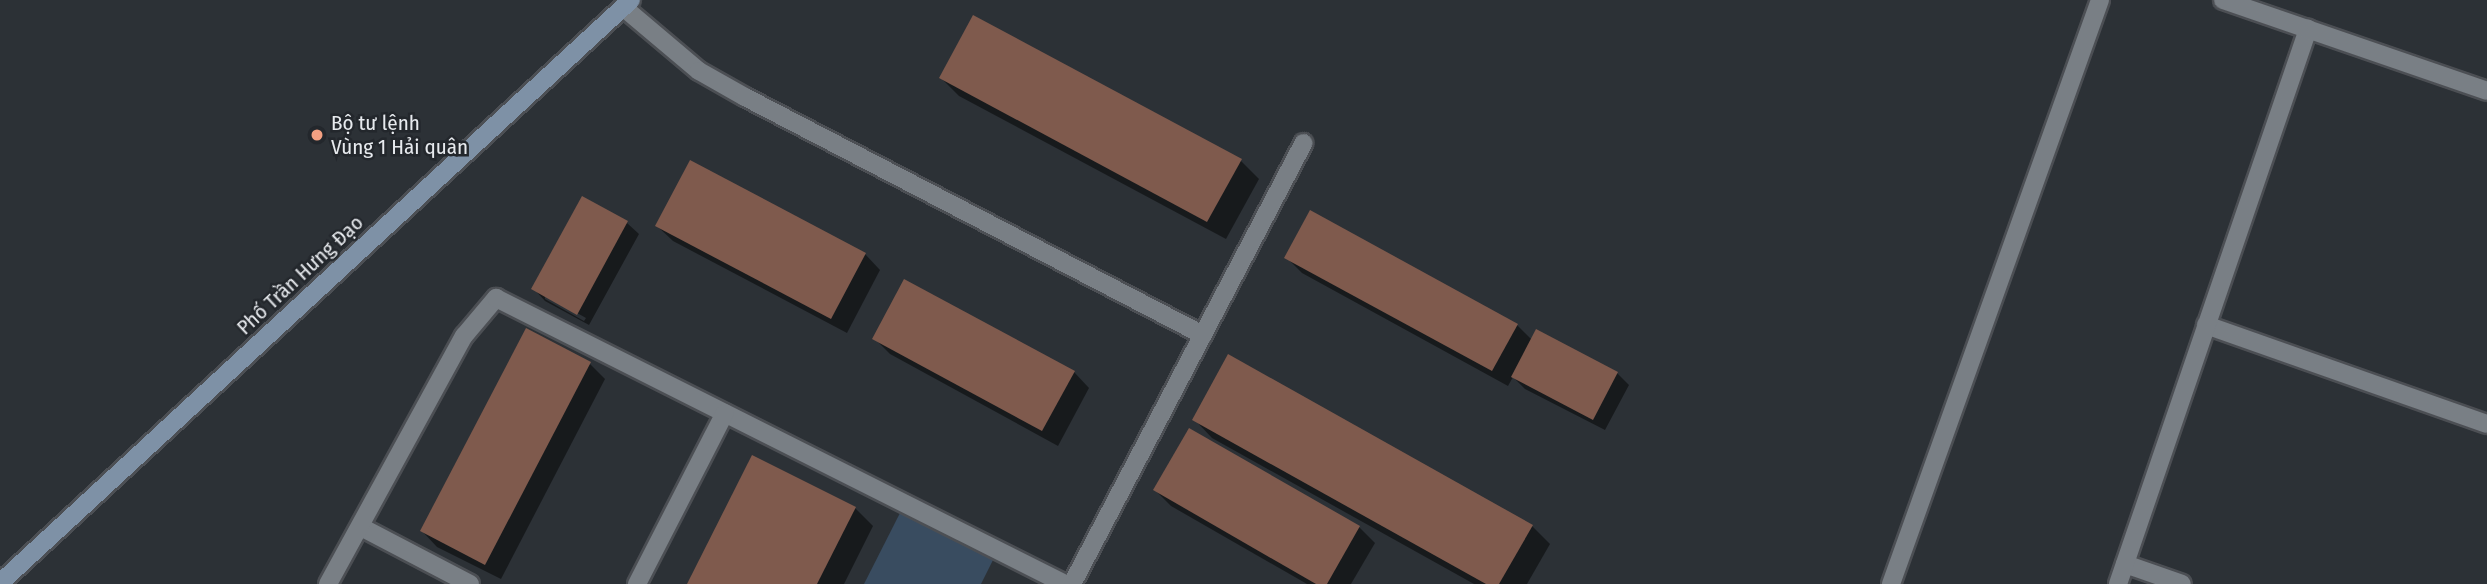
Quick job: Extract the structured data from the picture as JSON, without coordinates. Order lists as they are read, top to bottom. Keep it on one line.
{"streets":{"street":["Phố Trần Hưng Đạo"]},"places":["Bộ tư lệnh Vùng 1 Hải quân"]}
